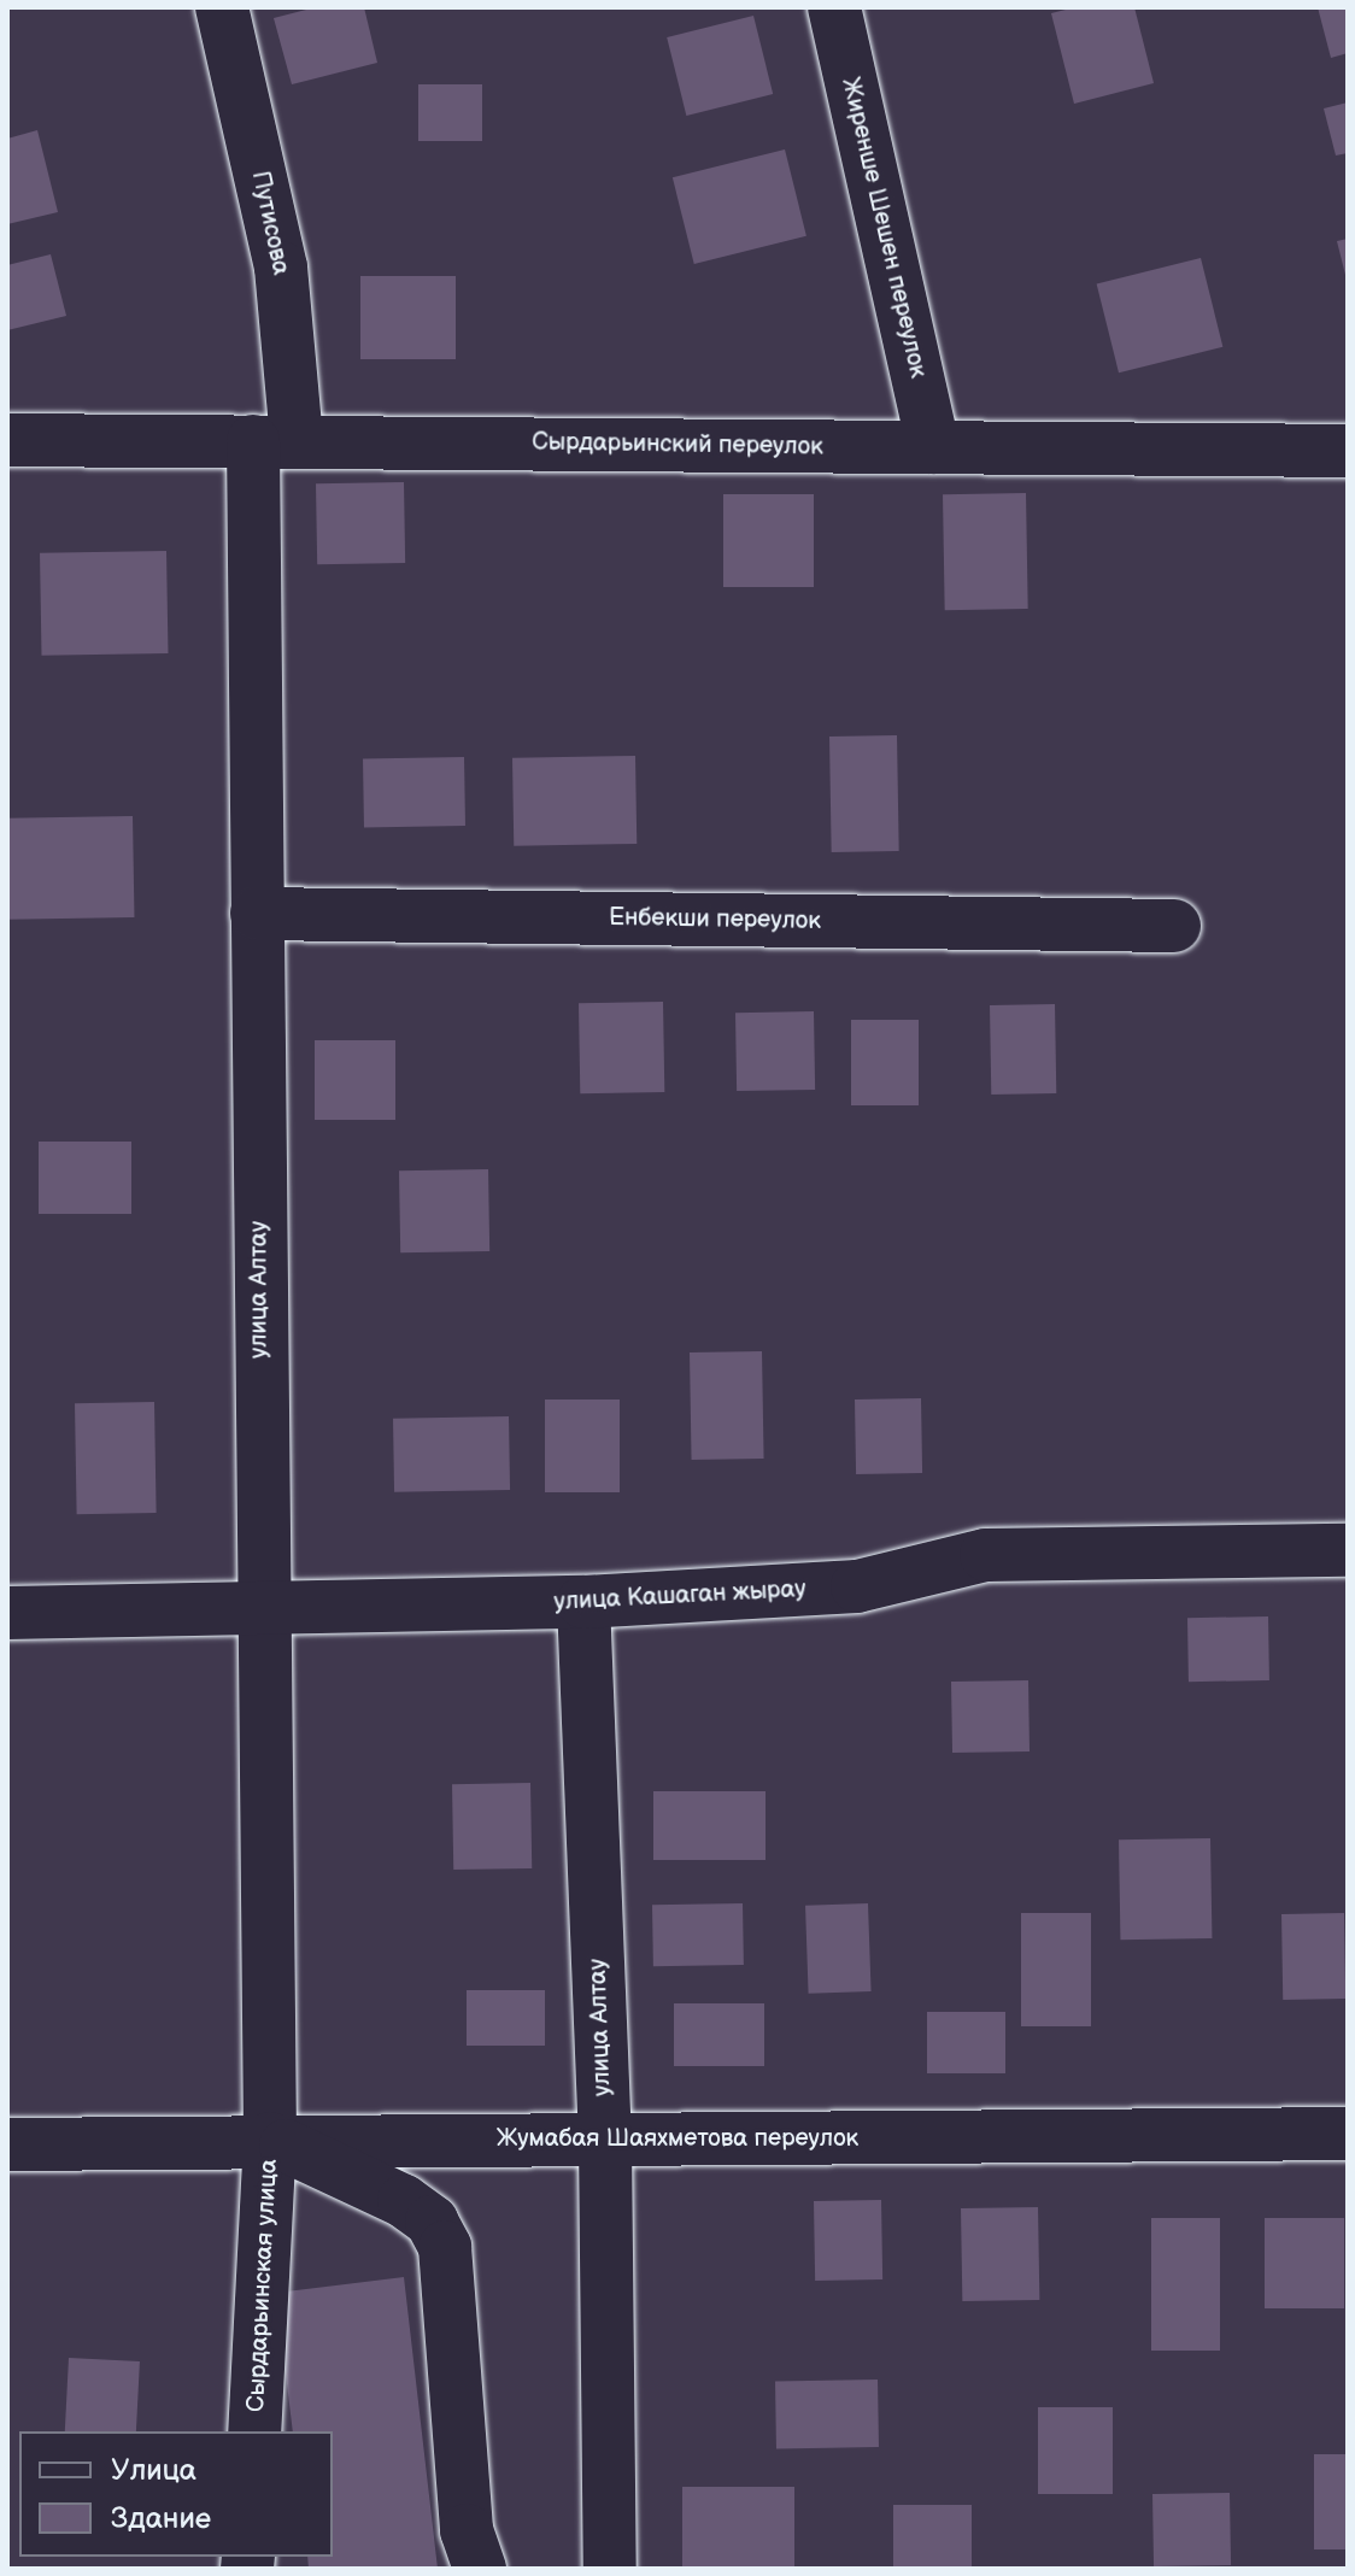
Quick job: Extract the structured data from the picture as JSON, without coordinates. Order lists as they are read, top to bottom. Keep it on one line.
{"streets":{"street":["Путисова","Жиренше Шешен переулок","Сырдарьинский переулок","Енбекши переулок","улица Алтау","улица Кашаган жырау","Жумабая Шаяхметова переулок","Сырдарьинская улица"]},"crossings":[["Путисова","Сырдарьинский переулок"],["Путисова","улица Алтау"],["Жиренше Шешен переулок","Сырдарьинский переулок"],["Сырдарьинский переулок","улица Алтау"],["Енбекши переулок","улица Алтау"],["улица Алтау","улица Кашаган жырау"],["улица Алтау","Жумабая Шаяхметова переулок"],["улица Алтау","Сырдарьинская улица"],["Жумабая Шаяхметова переулок","Сырдарьинская улица"]],"legend":["Улица","Здание"]}
